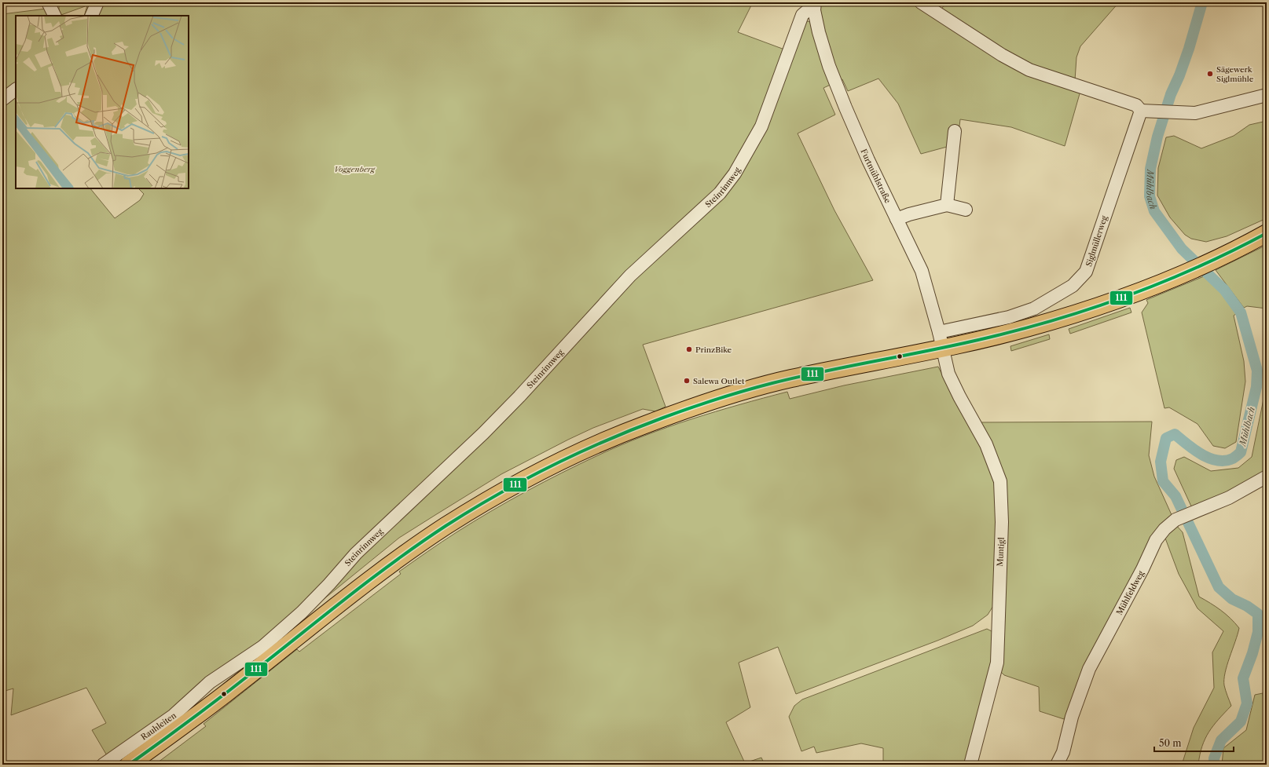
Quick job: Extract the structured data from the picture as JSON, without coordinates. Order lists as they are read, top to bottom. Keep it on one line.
{"streets":{"street":["Furtmühlstraße","Steinrinnweg","Siglmüllerweg","Muntigl","Mühlfeldweg","Rauhleiten"]},"crossings":[["Furtmühlstraße","Steinrinnweg"],["Furtmühlstraße","Siglmüllerweg"],["Furtmühlstraße","Muntigl"],["Steinrinnweg","Rauhleiten"],["Siglmüllerweg","Muntigl"]],"water":["Mühlbach"],"parks":["Voggenberg"],"places":["Sägewerk Siglmühle","PrinzBike","Salewa Outlet"],"lines":["transit line 111"],"scale_bar":"50 m"}
